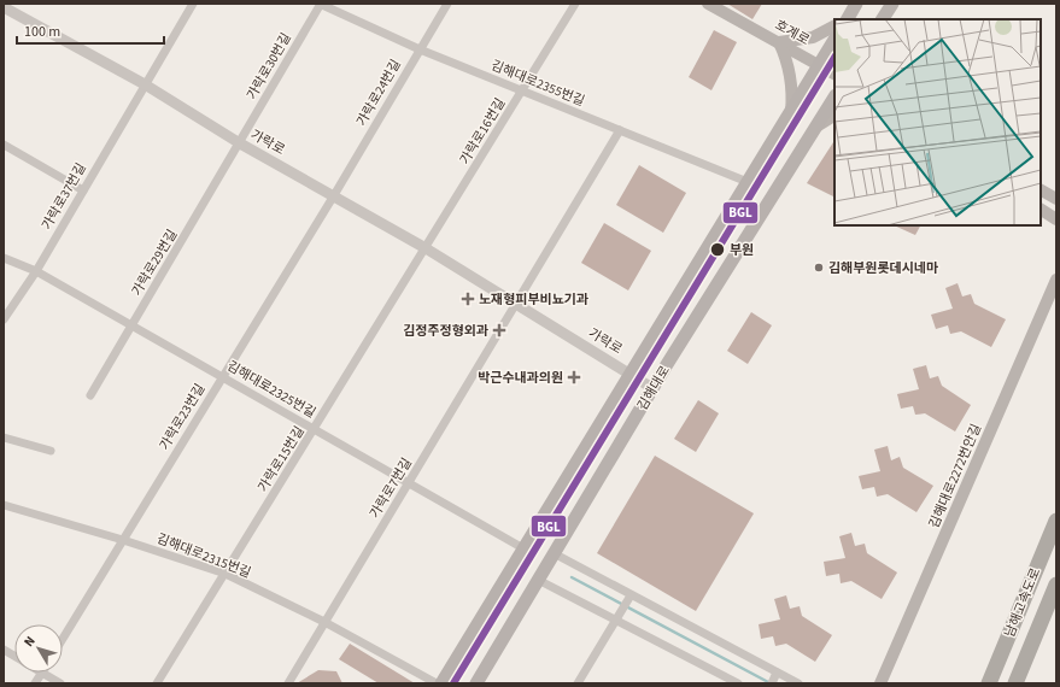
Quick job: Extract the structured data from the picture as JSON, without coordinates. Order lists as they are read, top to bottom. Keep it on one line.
{"streets":{"highway":["남해고속도로"],"main road":["호계로","김해대로","김해대로2272번안길"],"street":["가락로30번길","김해대로2355번길","가락로24번길","가락로16번길","가락로","가락로37번길","가락로29번길","김해대로2325번길","가락로23번길","가락로15번길","가락로7번길","김해대로2315번길"]},"crossings":[["호계로","김해대로"],["가락로30번길","김해대로2355번길"],["가락로30번길","가락로"],["가락로30번길","가락로29번길"],["김해대로2355번길","가락로24번길"],["김해대로2355번길","가락로16번길"],["김해대로2355번길","김해대로"],["가락로24번길","가락로"],["가락로24번길","가락로23번길"],["가락로16번길","가락로"],["가락로16번길","가락로15번길"],["가락로","가락로37번길"],["가락로","가락로29번길"],["가락로","김해대로"],["가락로","가락로23번길"],["가락로","가락로15번길"],["가락로","가락로7번길"],["가락로37번길","김해대로2325번길"],["가락로29번길","김해대로2325번길"],["김해대로","김해대로2325번길"],["김해대로2325번길","가락로23번길"],["김해대로2325번길","가락로15번길"],["김해대로2325번길","가락로7번길"],["가락로23번길","김해대로2315번길"],["가락로15번길","김해대로2315번길"],["가락로7번길","김해대로2315번길"]],"places":{"other":["부원","김해부원롯데시네마"],"health":["노재형피부비뇨기과","김정주정형외과","박근수내과의원"]},"lines":["transit line BGL"],"scale_bar":"100 m","north":"top left"}
